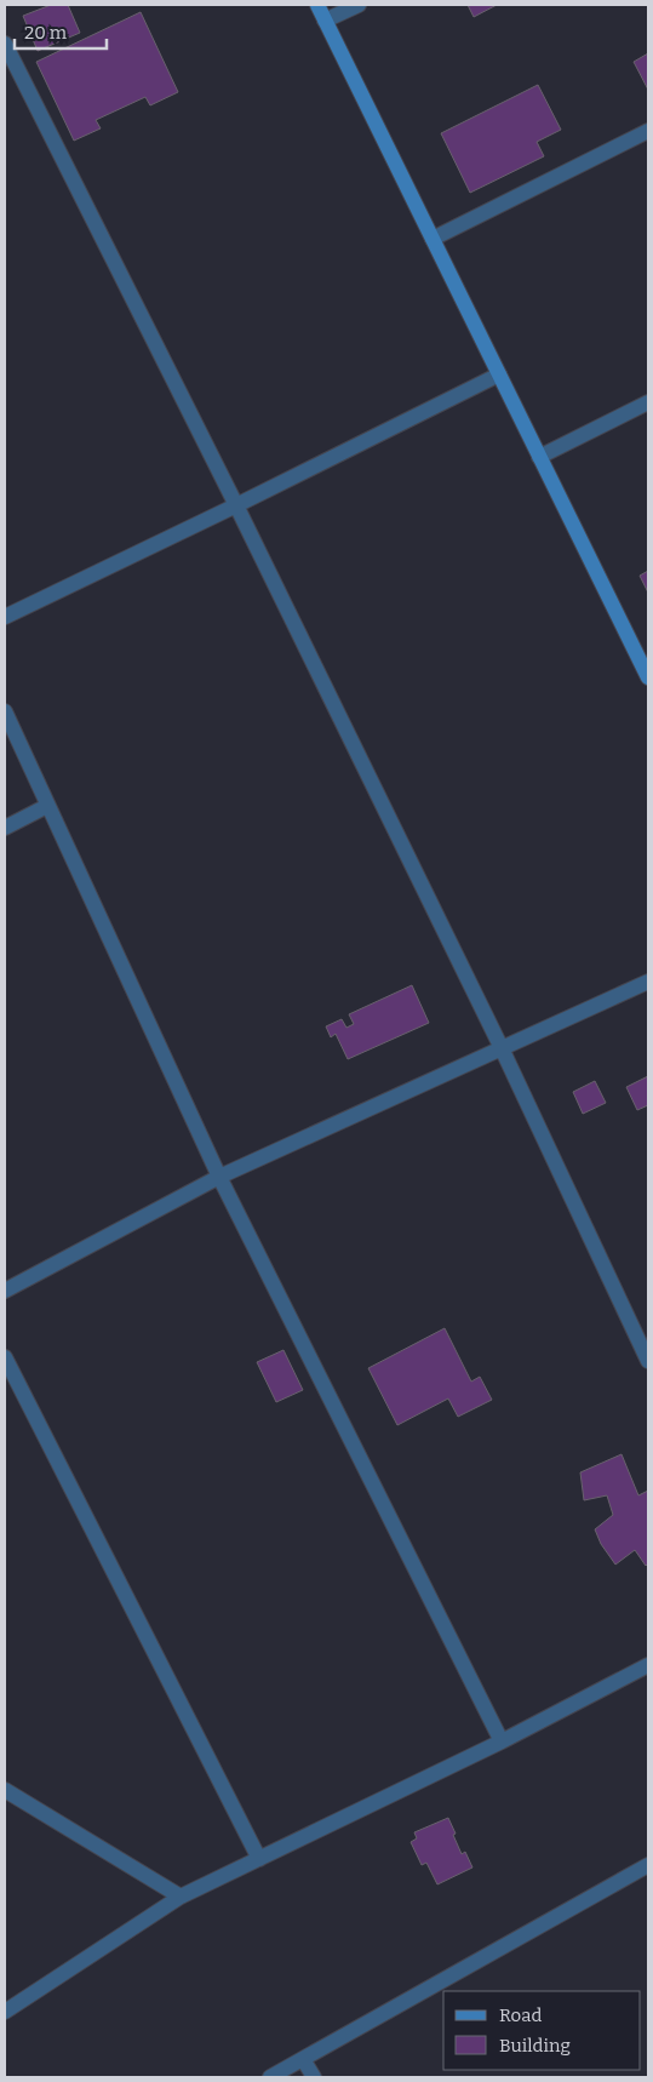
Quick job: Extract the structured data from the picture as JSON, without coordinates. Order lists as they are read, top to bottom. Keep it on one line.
{"legend":["Road","Building"],"scale_bar":"20 m"}
